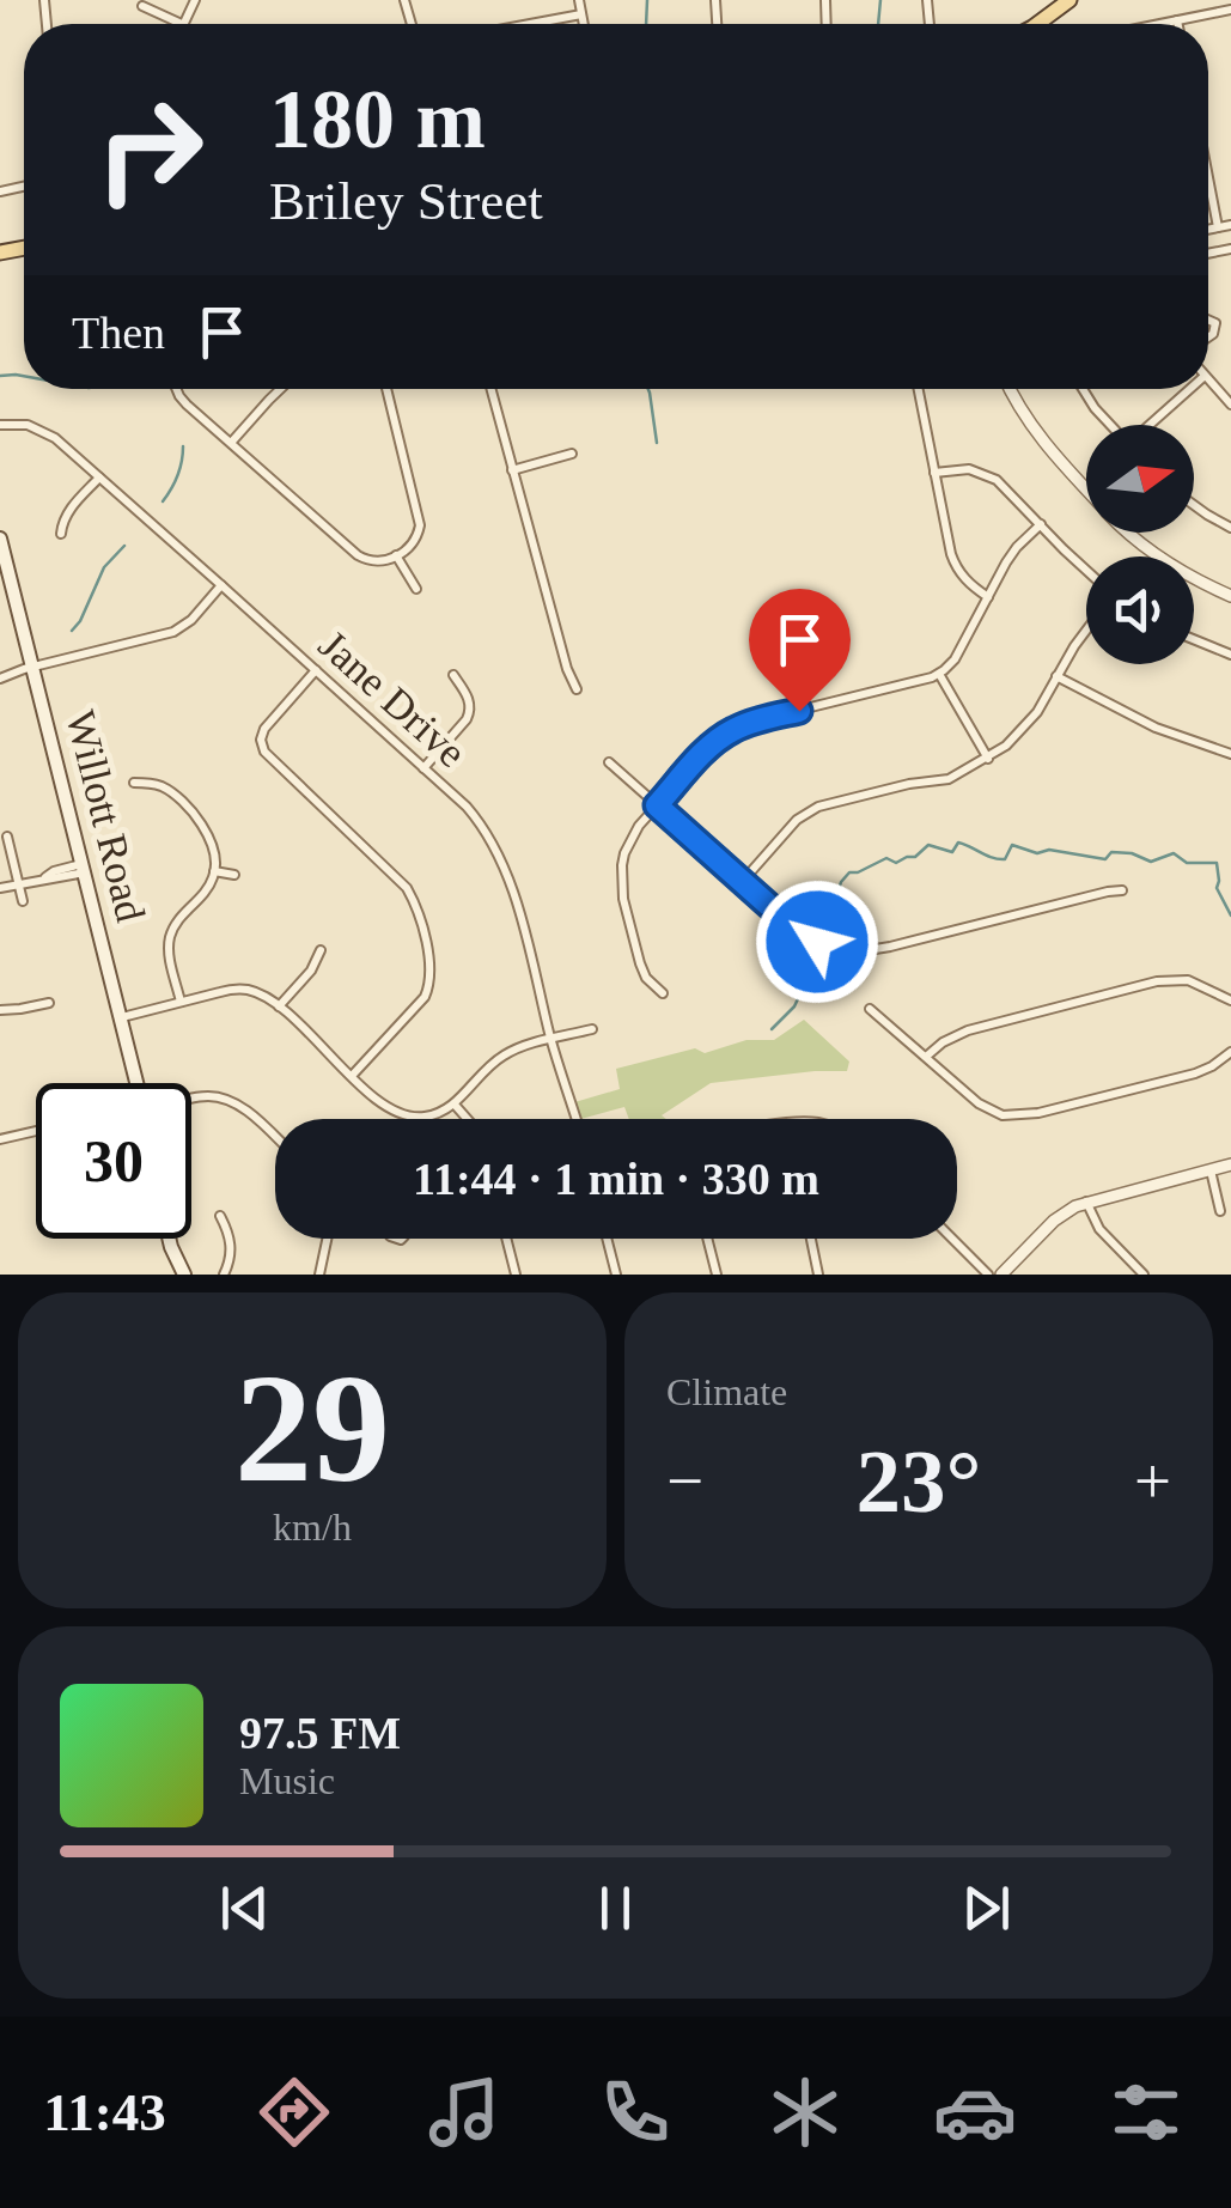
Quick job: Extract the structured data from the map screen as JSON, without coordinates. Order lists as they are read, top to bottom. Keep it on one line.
{"streets":{"main road":["Willott Road"],"street":["Jane Drive"]},"north":"right","page":{"turn":["180 m","Briley Street"],"then":"Then","limit":"30","trip":"11:44 · 1 min · 330 m","tile":[["29","km/h"],"Climate"],"heat":["−","23°","+"],"song":["97.5 FM","Music"],"tabs":"11:43"}}
